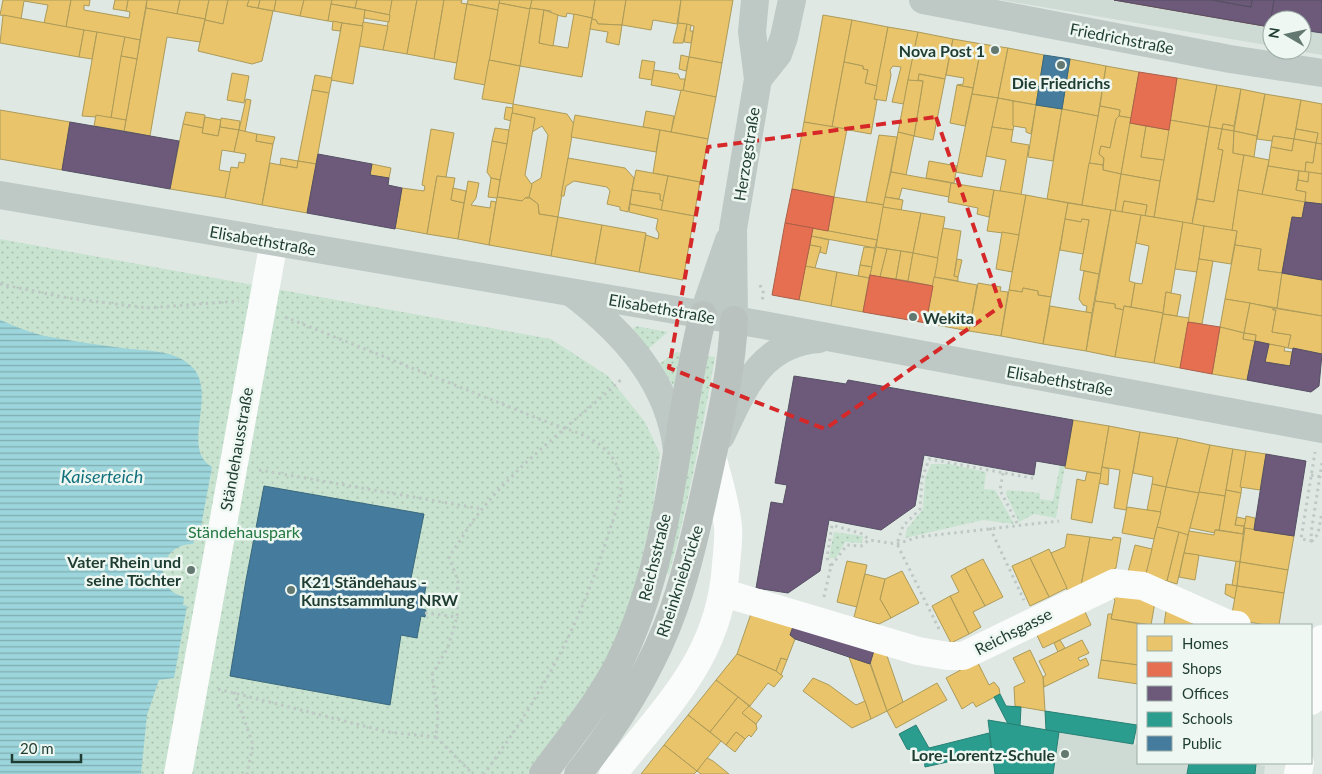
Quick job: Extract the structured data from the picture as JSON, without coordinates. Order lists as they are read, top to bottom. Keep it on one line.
{"streets":{"highway":["Reichsstraße","Rheinkniebrücke"],"main road":["Friedrichstraße","Herzogstraße","Elisabethstraße"],"street":["Ständehausstraße","Reichsgasse"]},"crossings":[["Herzogstraße","Elisabethstraße"],["Herzogstraße","Reichsstraße"],["Elisabethstraße","Ständehausstraße"],["Elisabethstraße","Reichsstraße"]],"water":["Kaiserteich"],"parks":["Ständehauspark"],"places":["Nova Post 1","Die Friedrichs","Wekita","Vater Rhein und seine Töchter","K21 Ständehaus - Kunstsammlung NRW","Lore-Lorentz-Schule"],"legend":["Homes","Shops","Offices","Schools","Public"],"scale_bar":"20 m","north":"left"}
